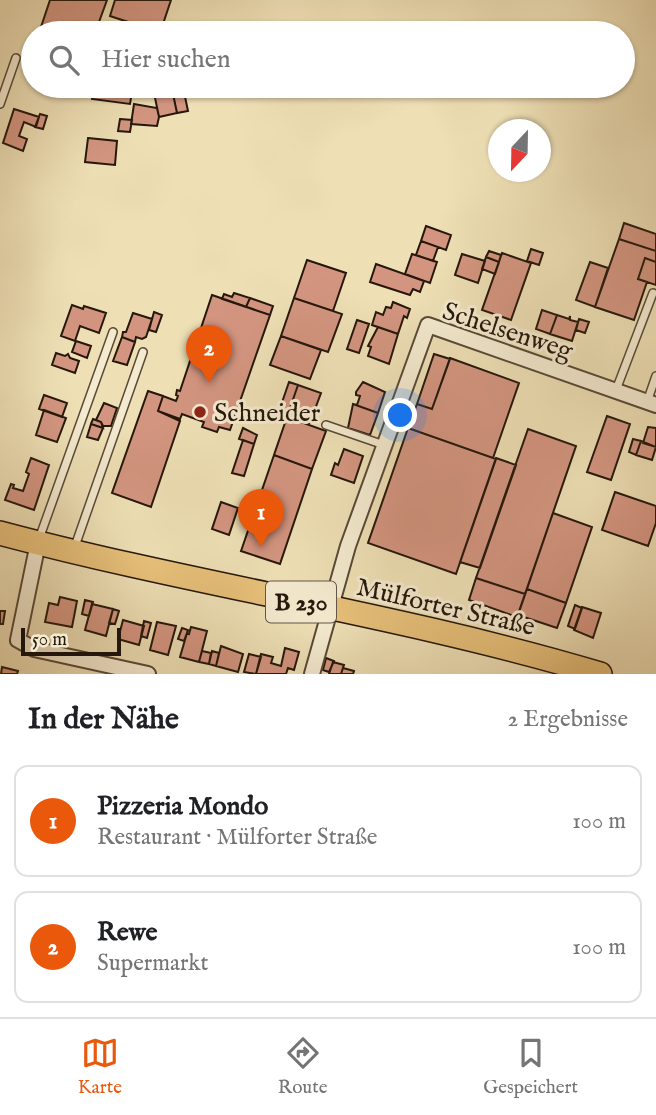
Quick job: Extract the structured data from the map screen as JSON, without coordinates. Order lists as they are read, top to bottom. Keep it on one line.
{"streets":{"main road":["B 230","Mülforter Straße"],"street":["Schelsenweg"]},"crossings":[["Schelsenweg","Mülforter Straße"]],"places":["Schneider"],"scale_bar":"50 m","north":"bottom","page":{"search":"Hier suchen","pins":["2","1"],"scale":"50 m","heading":["In der Nähe","2 Ergebnisse"],"list":[{"mark":"1","name":"Pizzeria Mondo","note":"Restaurant · Mülforter Straße","value":"100 m"},{"mark":"2","name":"Rewe","note":"Supermarkt","value":"100 m"}],"nav":["Karte","Route","Gespeichert"]}}
